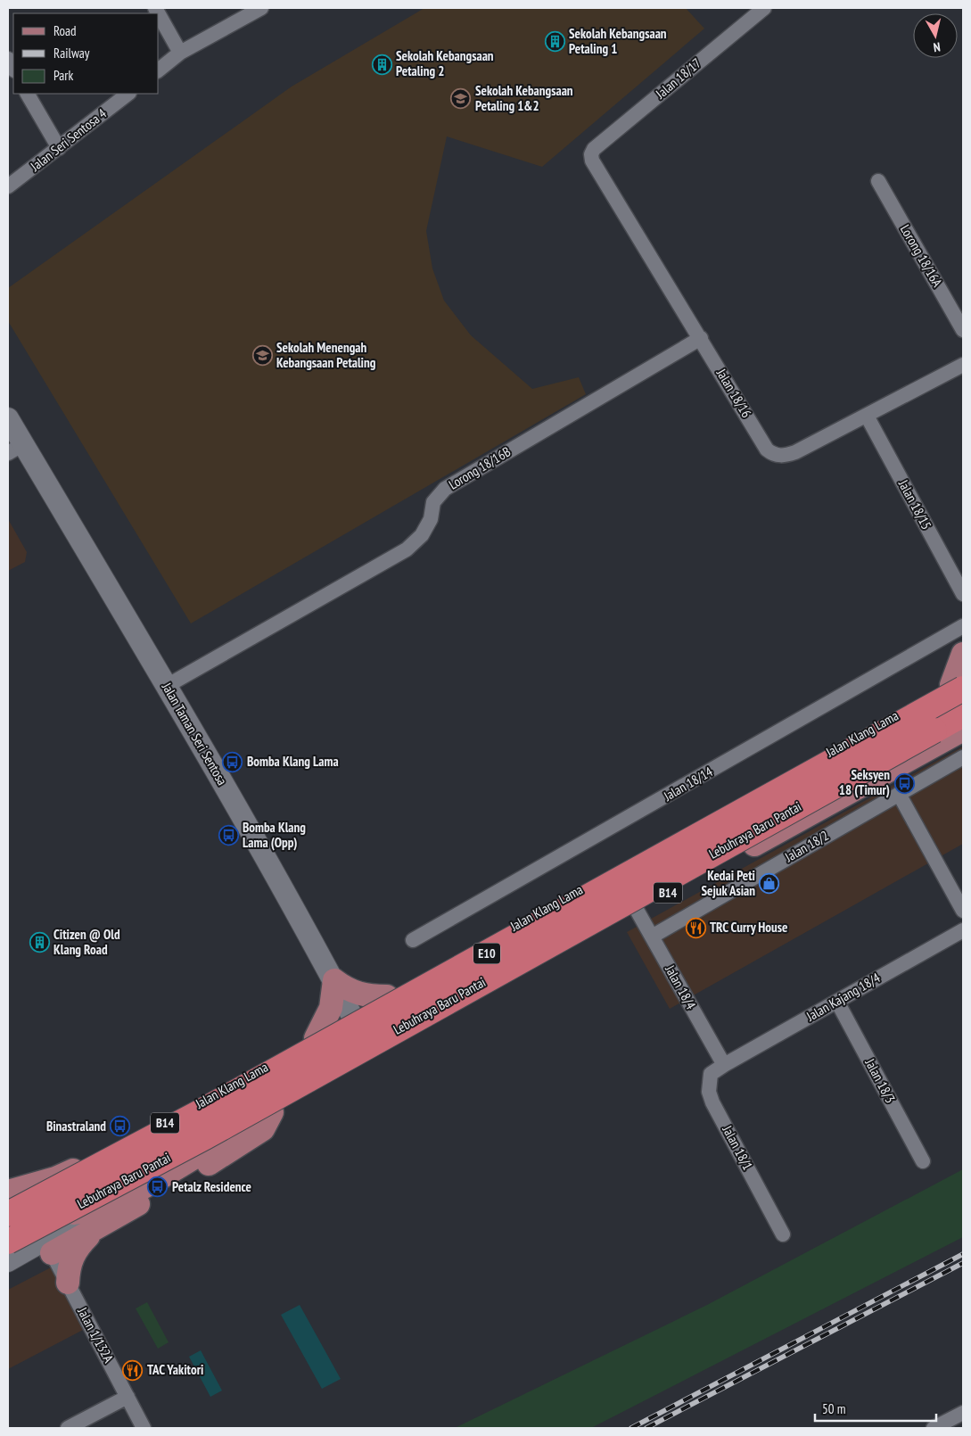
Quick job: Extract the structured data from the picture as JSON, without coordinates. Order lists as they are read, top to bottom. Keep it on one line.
{"streets":{"highway":["Lebuhraya Baru Pantai","E10"],"main road":["Jalan Taman Seri Sentosa","Jalan Klang Lama","B14"],"street":["Jalan 18/17","Jalan Seri Sentosa 4","Lorong 18/16A","Jalan 18/16","Lorong 18/16B","Jalan 18/15","Jalan 18/14","Jalan 18/2","Jalan 18/4","Jalan Kajang 18/4","Jalan 18/3","Jalan 18/1","Jalan 1/132A"]},"crossings":[["Jalan 18/17","Jalan 18/16"],["Jalan 18/16","Lorong 18/16B"],["Jalan 18/16","Jalan 18/15"],["Lorong 18/16B","Jalan Taman Seri Sentosa"],["Jalan Taman Seri Sentosa","Jalan Klang Lama"],["Jalan Taman Seri Sentosa","B14"],["Jalan Klang Lama","Lebuhraya Baru Pantai"],["Jalan 18/2","Jalan 18/4"],["B14","Jalan 18/4"],["Jalan 18/4","Jalan Kajang 18/4"],["Jalan 18/4","Jalan 18/1"],["Jalan Kajang 18/4","Jalan 18/3"],["Jalan Kajang 18/4","Jalan 18/1"]],"places":{"building":["Sekolah Kebangsaan Petaling 1","Sekolah Kebangsaan Petaling 2","Citizen @ Old Klang Road"],"school or university":["Sekolah Kebangsaan Petaling 1&2","Sekolah Menengah Kebangsaan Petaling"],"bus stop":["Bomba Klang Lama","Seksyen 18 (Timur)","Bomba Klang Lama (Opp)","Binastraland","Petalz Residence"],"shop":["Kedai Peti Sejuk Asian"],"restaurant":["TRC Curry House","TAC Yakitori"]},"legend":["Road","Railway","Park"],"scale_bar":"50 m","north":"bottom"}
